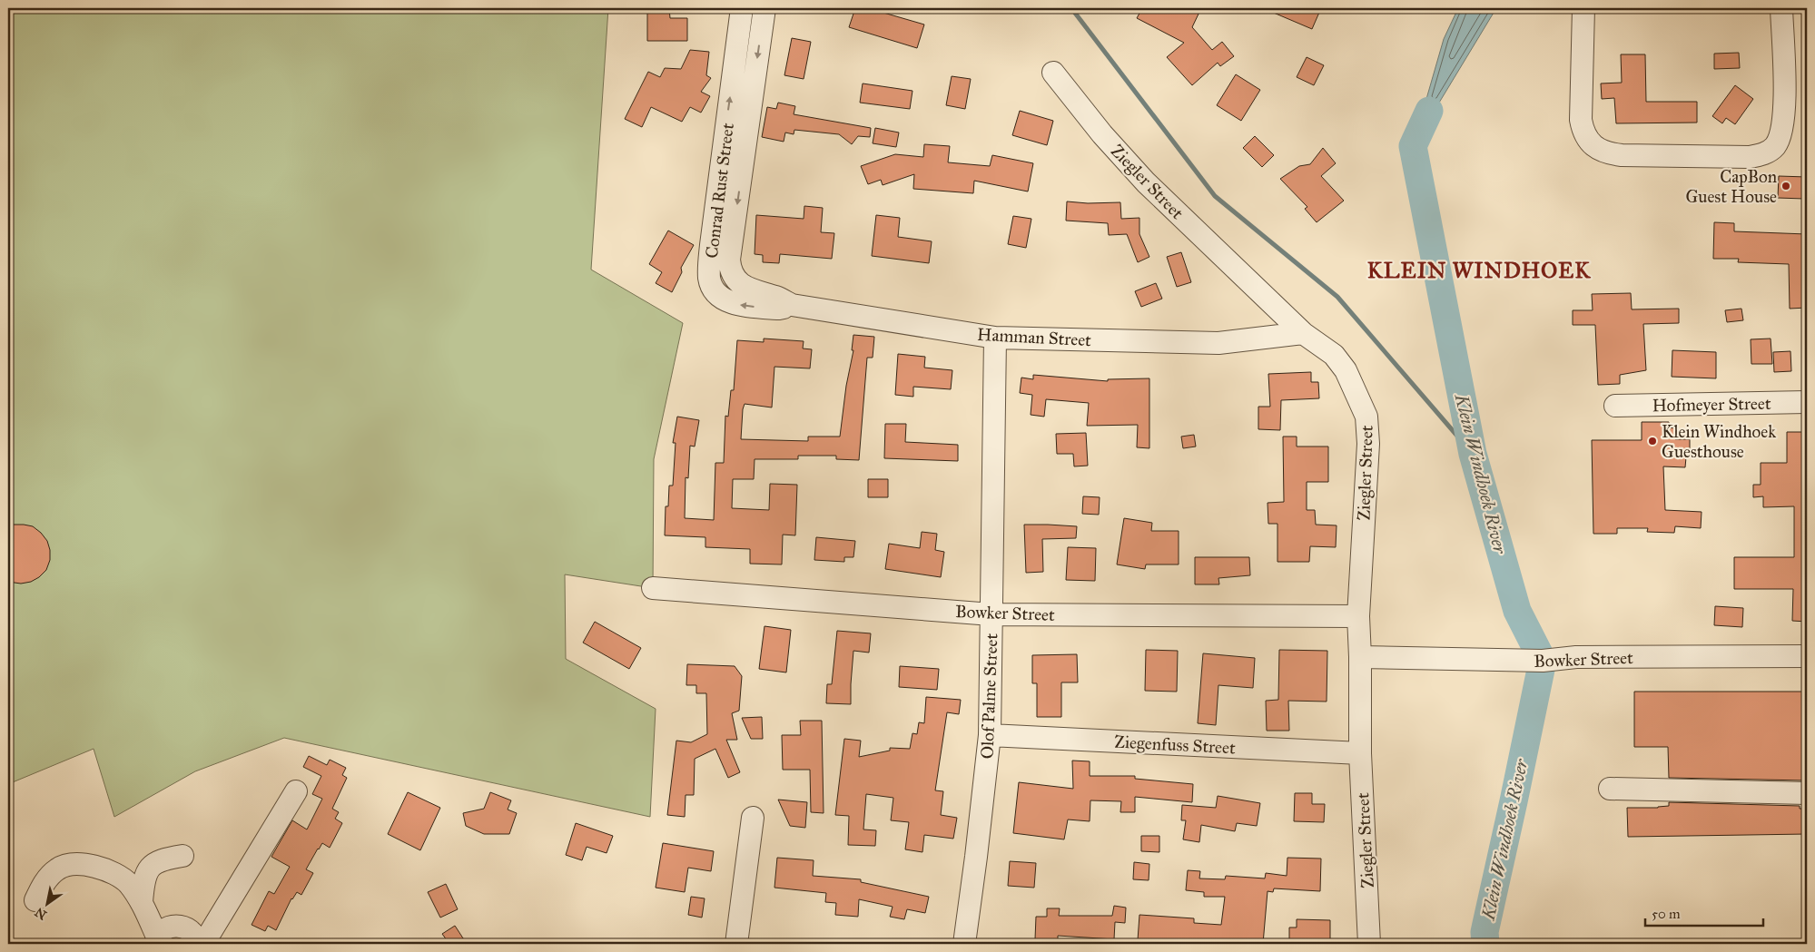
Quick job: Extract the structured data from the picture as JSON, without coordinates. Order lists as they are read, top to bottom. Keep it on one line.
{"streets":{"street":["Ziegler Street","Conrad Rust Street","Hamman Street","Hofmeyer Street","Bowker Street","Olof Palme Street","Ziegenfuss Street"]},"crossings":[["Ziegler Street","Hamman Street"],["Ziegler Street","Bowker Street"],["Ziegler Street","Ziegenfuss Street"],["Conrad Rust Street","Hamman Street"],["Hamman Street","Olof Palme Street"],["Bowker Street","Olof Palme Street"],["Olof Palme Street","Ziegenfuss Street"]],"districts":["KLEIN WINDHOEK"],"water":["Klein Windhoek River"],"places":["CapBon Guest House","Klein Windhoek Guesthouse"],"scale_bar":"50 m","north":"bottom left"}
